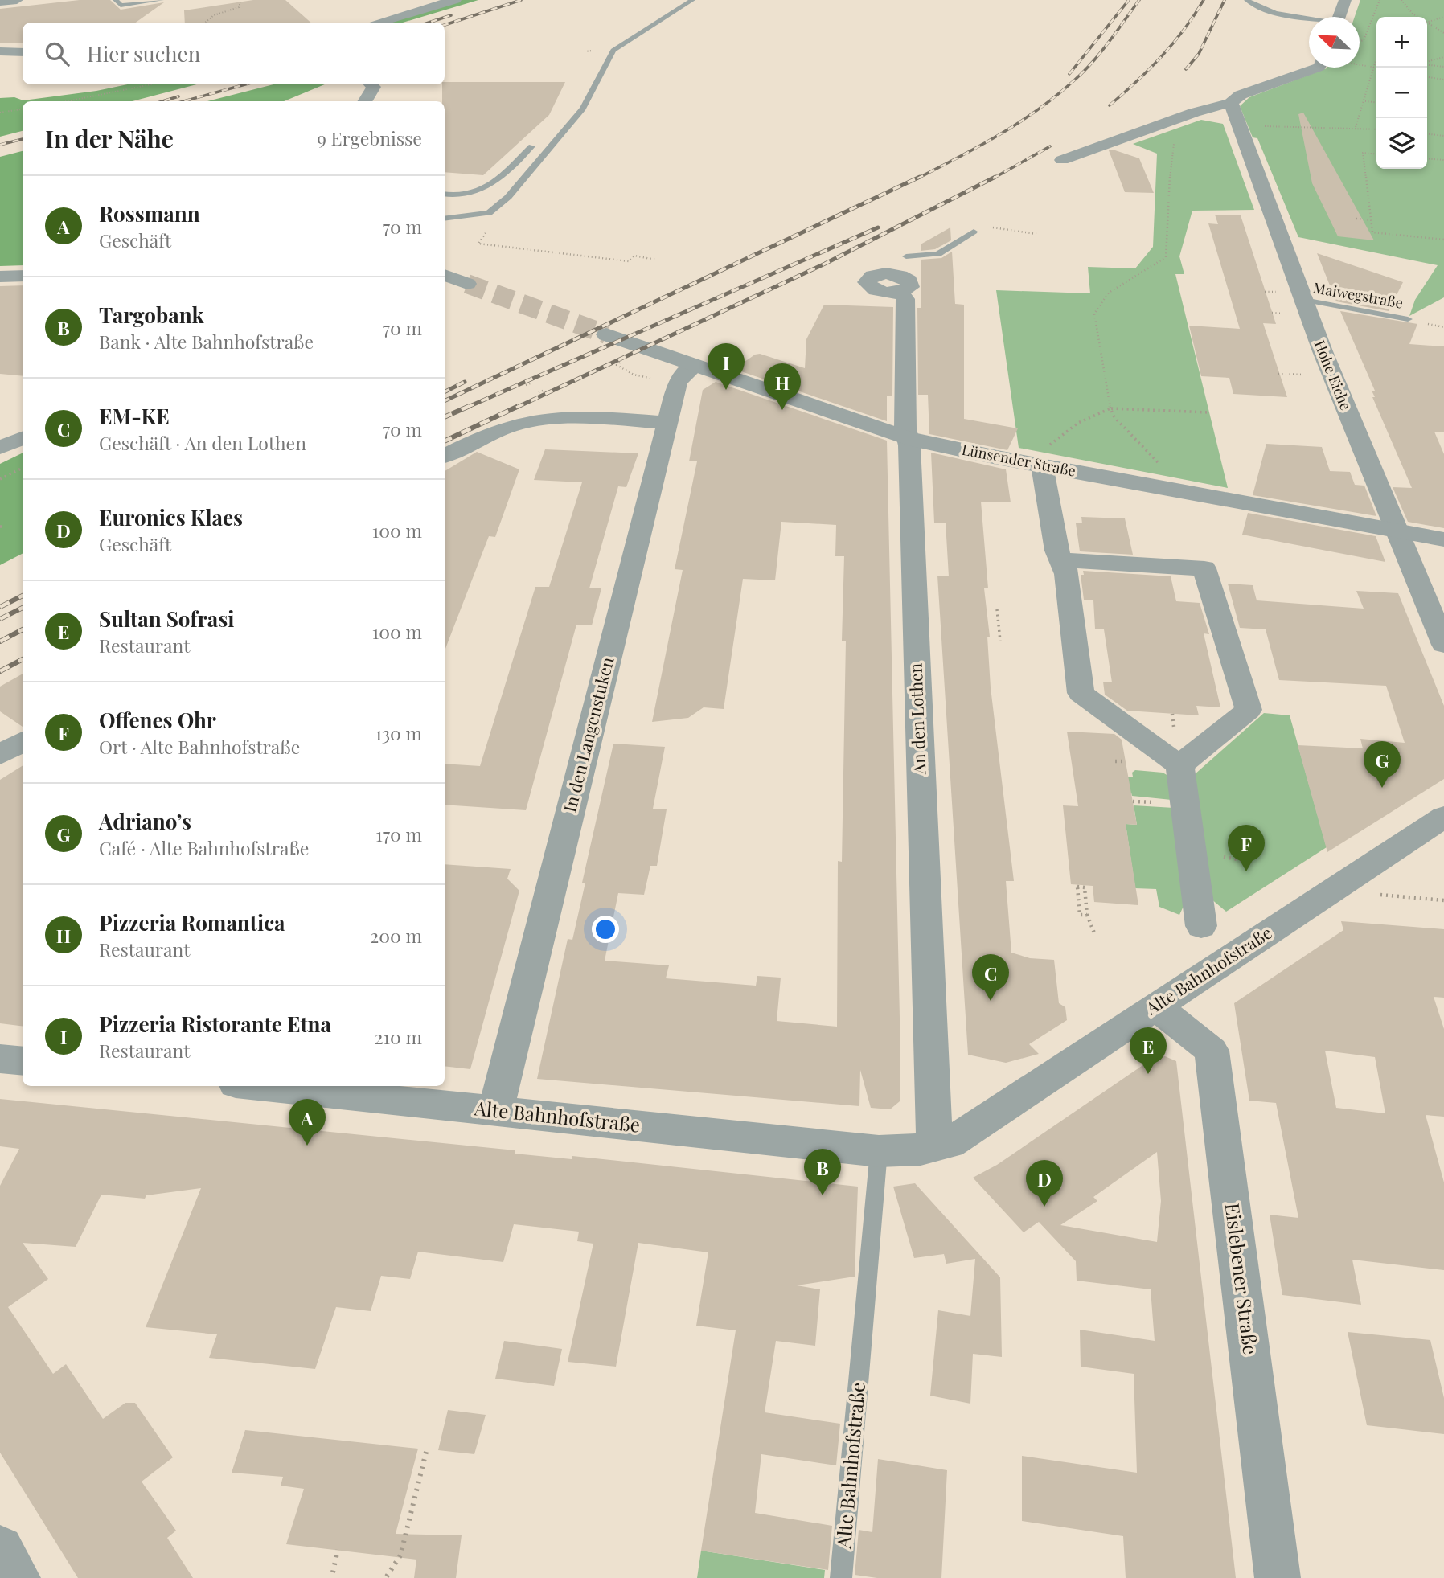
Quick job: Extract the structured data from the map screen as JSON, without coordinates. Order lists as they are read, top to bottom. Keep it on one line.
{"streets":{"street":["Hohe Eiche","Lünsender Straße","An den Lothen","In den Langenstuken","Alte Bahnhofstraße","Eislebener Straße"],"lane":["Maiwegstraße"]},"crossings":[["Maiwegstraße","Hohe Eiche"],["Hohe Eiche","Lünsender Straße"],["Lünsender Straße","An den Lothen"],["Lünsender Straße","In den Langenstuken"],["An den Lothen","Alte Bahnhofstraße"],["In den Langenstuken","Alte Bahnhofstraße"],["Alte Bahnhofstraße","Eislebener Straße"]],"north":"top left","page":{"map_buttons":["+","−"],"search":"Hier suchen","heading":["In der Nähe","9 Ergebnisse"],"list":[{"mark":"A","name":"Rossmann","note":"Geschäft","value":"70 m"},{"mark":"B","name":"Targobank","note":"Bank · Alte Bahnhofstraße","value":"70 m"},{"mark":"C","name":"EM-KE","note":"Geschäft · An den Lothen","value":"70 m"},{"mark":"D","name":"Euronics Klaes","note":"Geschäft","value":"100 m"},{"mark":"E","name":"Sultan Sofrasi","note":"Restaurant","value":"100 m"},{"mark":"F","name":"Offenes Ohr","note":"Ort · Alte Bahnhofstraße","value":"130 m"},{"mark":"G","name":"Adrianoʼs","note":"Café · Alte Bahnhofstraße","value":"170 m"},{"mark":"H","name":"Pizzeria Romantica","note":"Restaurant","value":"200 m"},{"mark":"I","name":"Pizzeria Ristorante Etna","note":"Restaurant","value":"210 m"}],"pins":["I","H","G","F","C","E","A","B","D"]}}
